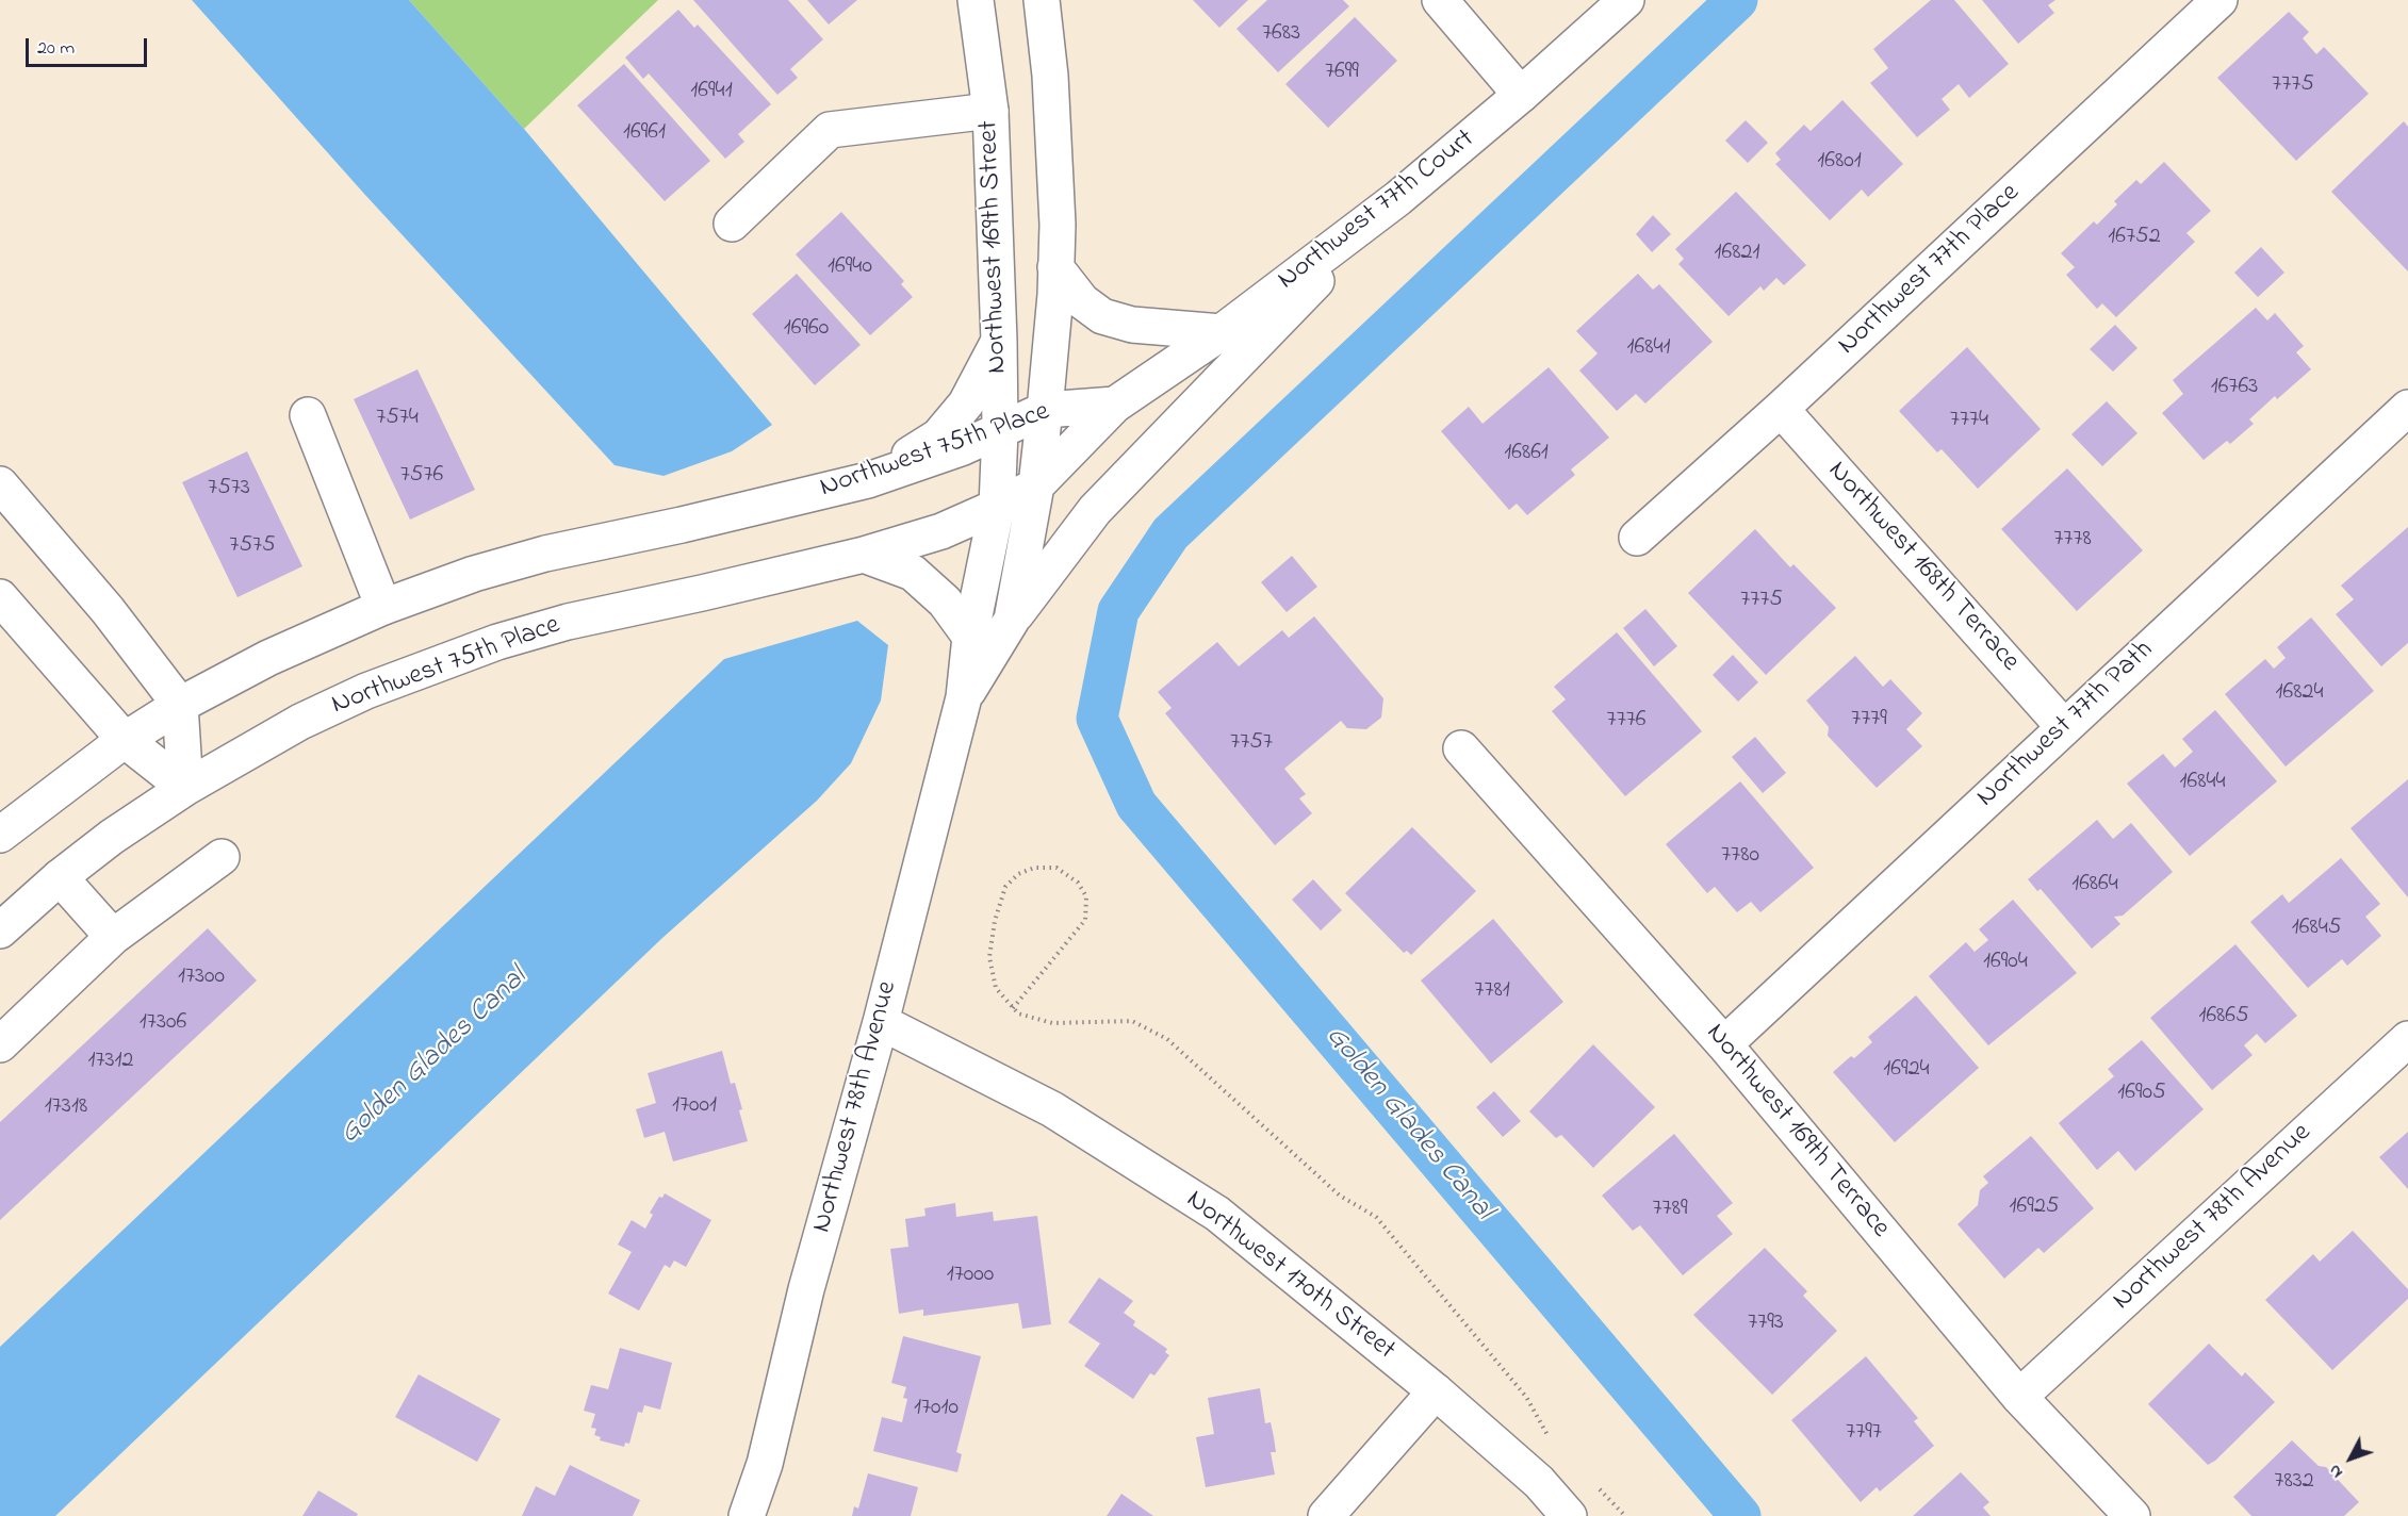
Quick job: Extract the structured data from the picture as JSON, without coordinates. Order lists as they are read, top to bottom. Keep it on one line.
{"streets":{"street":["Northwest 77th Court","Northwest 169th Street","Northwest 77th Place","Northwest 75th Place","Northwest 168th Terrace","Northwest 77th Path","Northwest 78th Avenue","Northwest 169th Terrace","Northwest 170th Street"]},"crossings":[["Northwest 77th Court","Northwest 75th Place"],["Northwest 169th Street","Northwest 75th Place"],["Northwest 169th Street","Northwest 78th Avenue"],["Northwest 77th Place","Northwest 168th Terrace"],["Northwest 168th Terrace","Northwest 77th Path"],["Northwest 77th Path","Northwest 169th Terrace"],["Northwest 78th Avenue","Northwest 169th Terrace"],["Northwest 78th Avenue","Northwest 170th Street"]],"water":["Golden Glades Canal"],"house_numbers":["7683","7699","7775","16941","16961","16801","16752","16821","16940","16960","16841","16763","7574","7774","16861","7576","7573","7778","7575","7775","16824","7779","7776","7757","16844","7780","16864","16845","16904","17300","7781","16865","17306","17312","16924","16905","17001","17318","16925","7789","17000","7793","17010","7797","7832"],"scale_bar":"20 m","north":"bottom left"}
